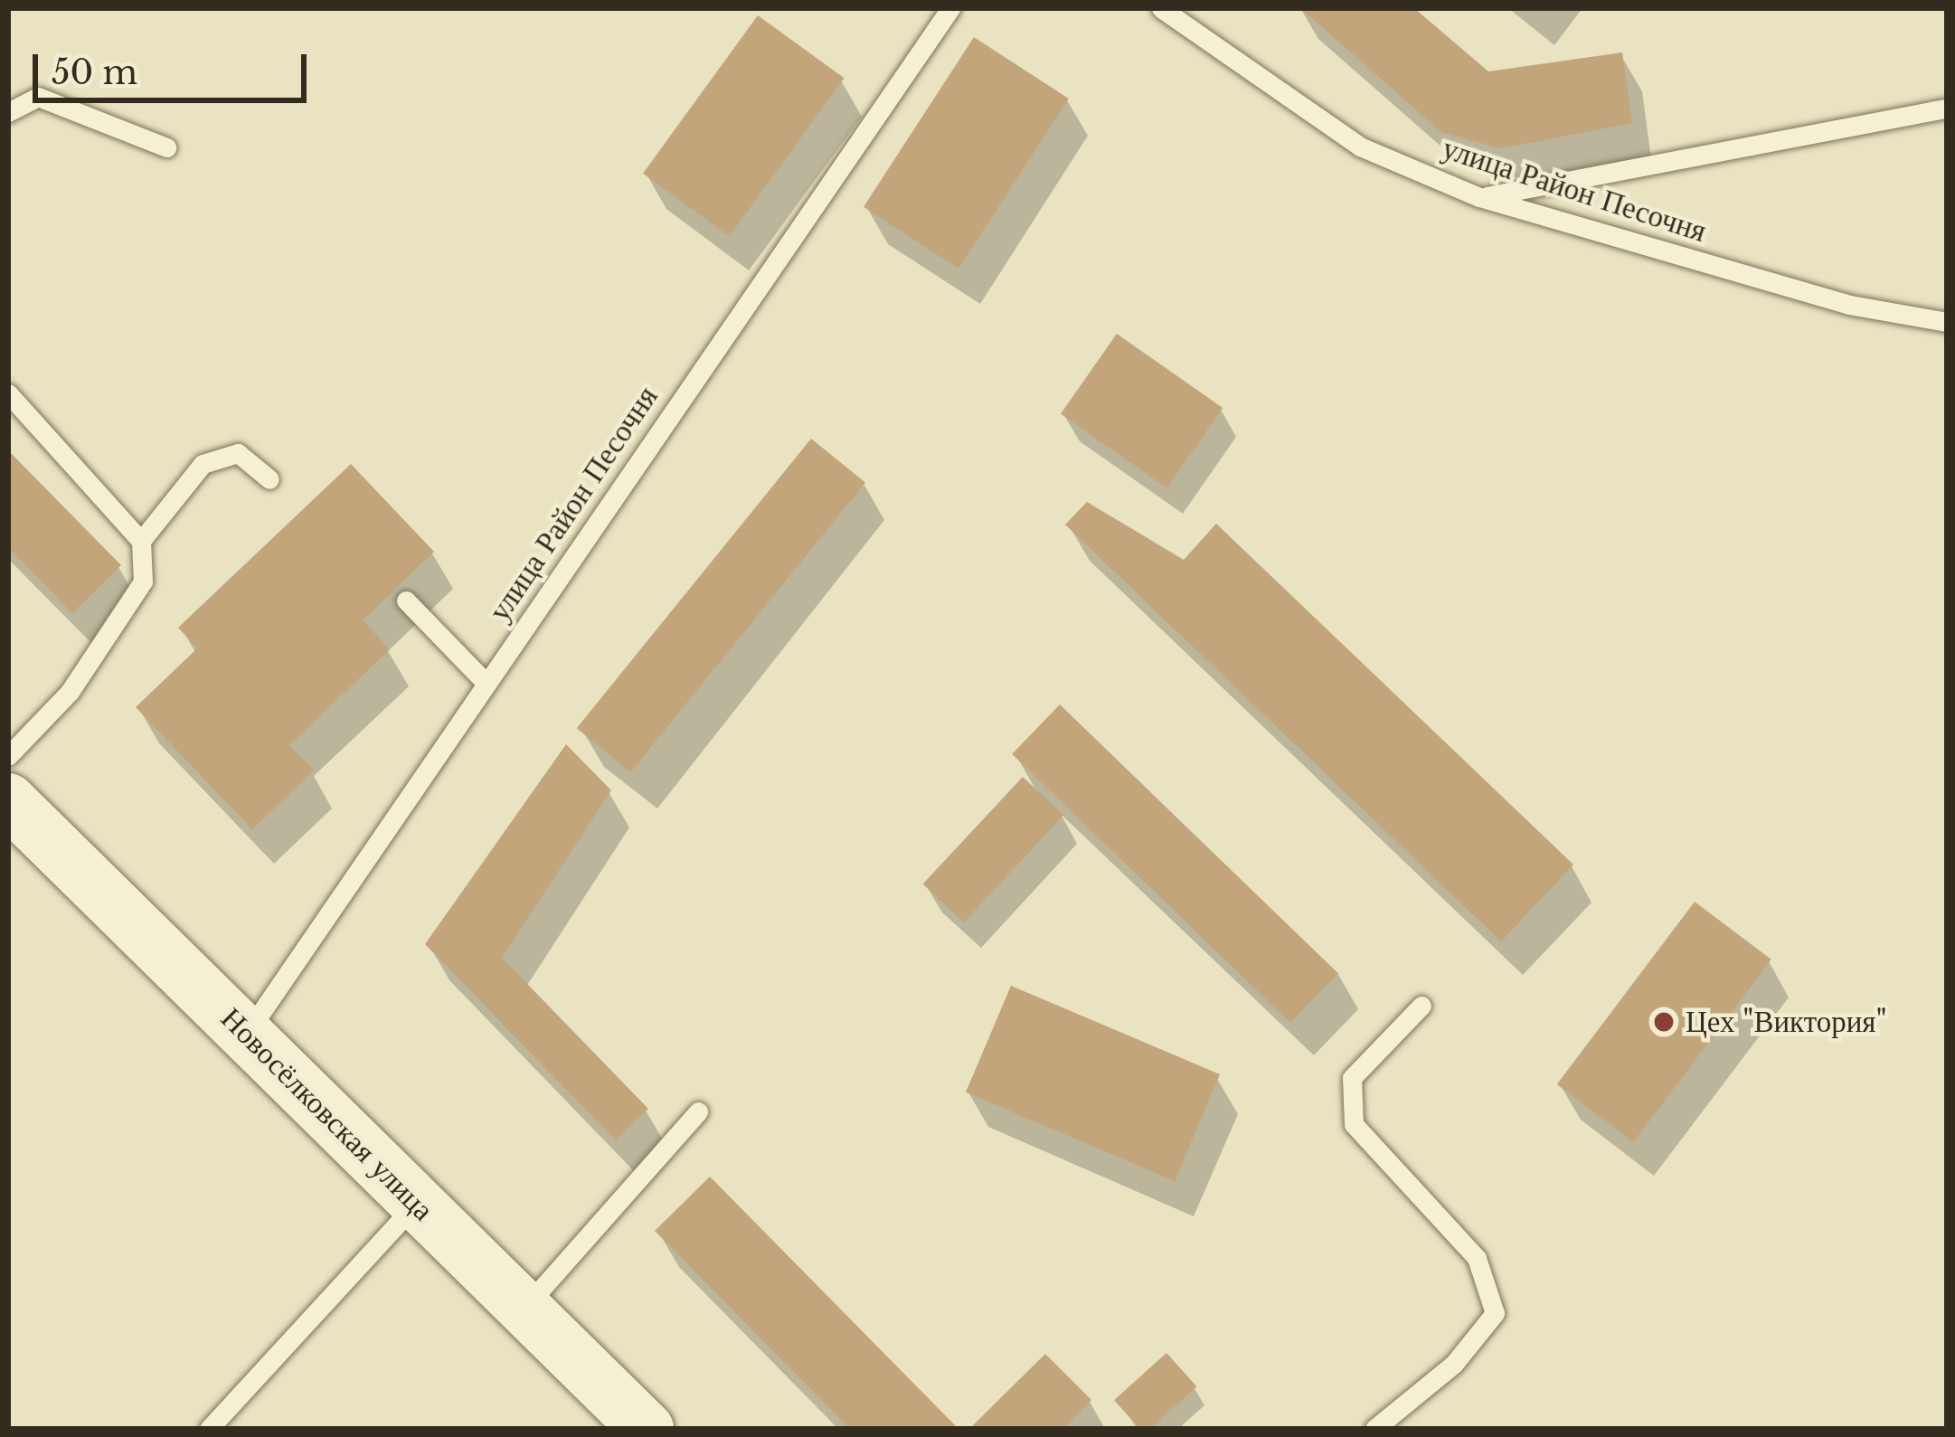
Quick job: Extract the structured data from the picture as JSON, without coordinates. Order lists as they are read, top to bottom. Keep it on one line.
{"streets":{"street":["Новосёлковская улица"],"lane":["улица Район Песочня"]},"crossings":[["улица Район Песочня","Новосёлковская улица"]],"places":["Цех \"Виктория\""],"scale_bar":"50 m"}
